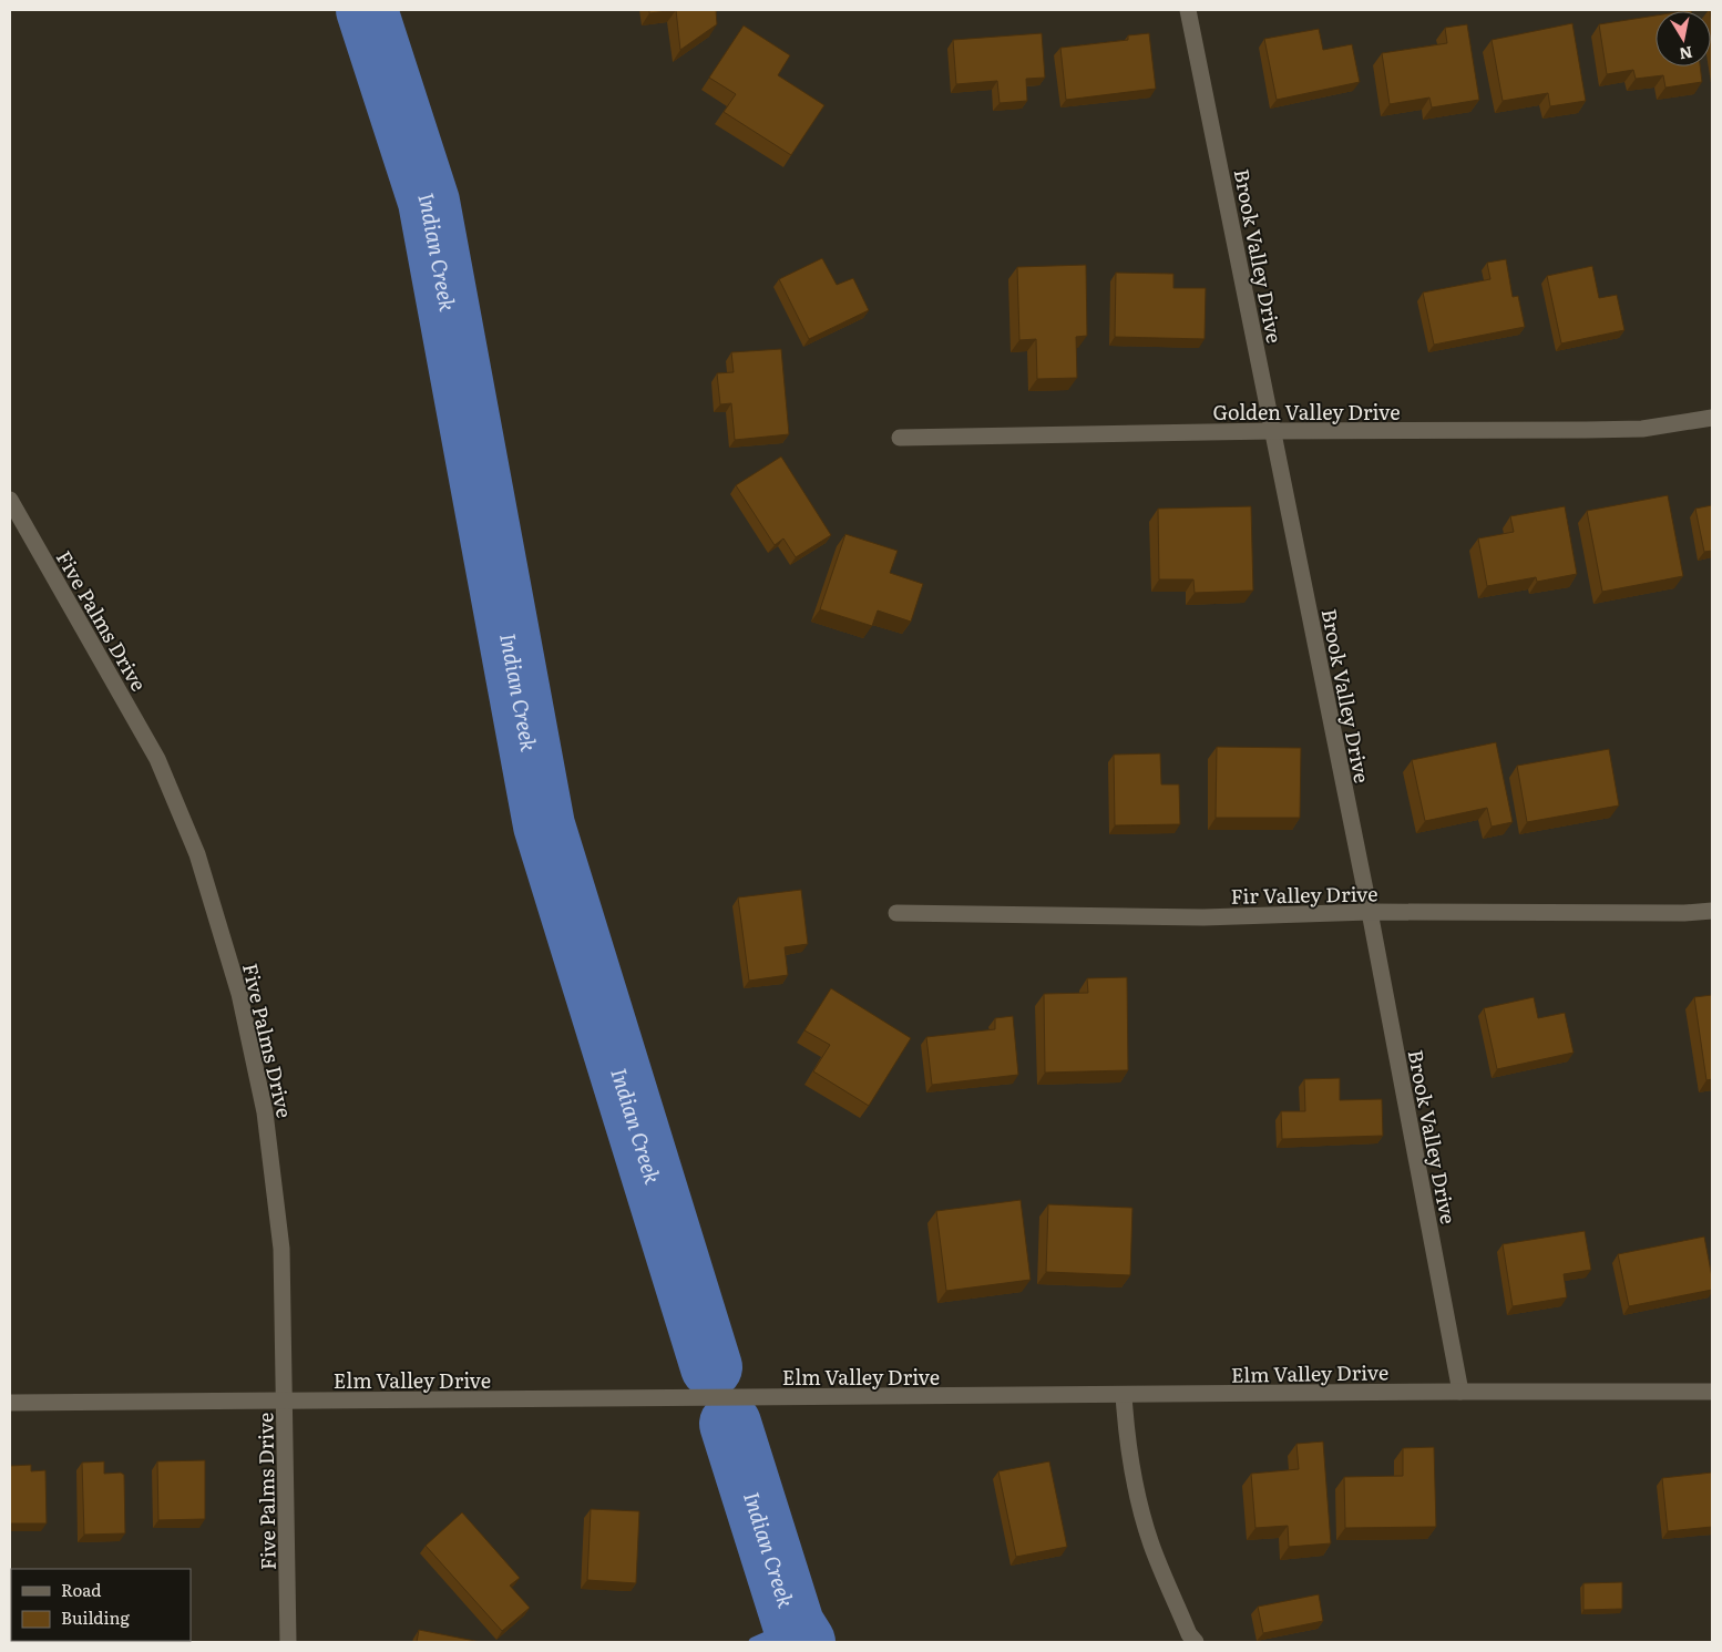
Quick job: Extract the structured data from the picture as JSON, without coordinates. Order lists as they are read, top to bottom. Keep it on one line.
{"streets":{"street":["Brook Valley Drive","Golden Valley Drive","Five Palms Drive","Fir Valley Drive","Elm Valley Drive"]},"crossings":[["Brook Valley Drive","Golden Valley Drive"],["Brook Valley Drive","Fir Valley Drive"],["Brook Valley Drive","Elm Valley Drive"],["Five Palms Drive","Elm Valley Drive"]],"water":["Indian Creek"],"legend":["Road","Building"],"north":"bottom"}
